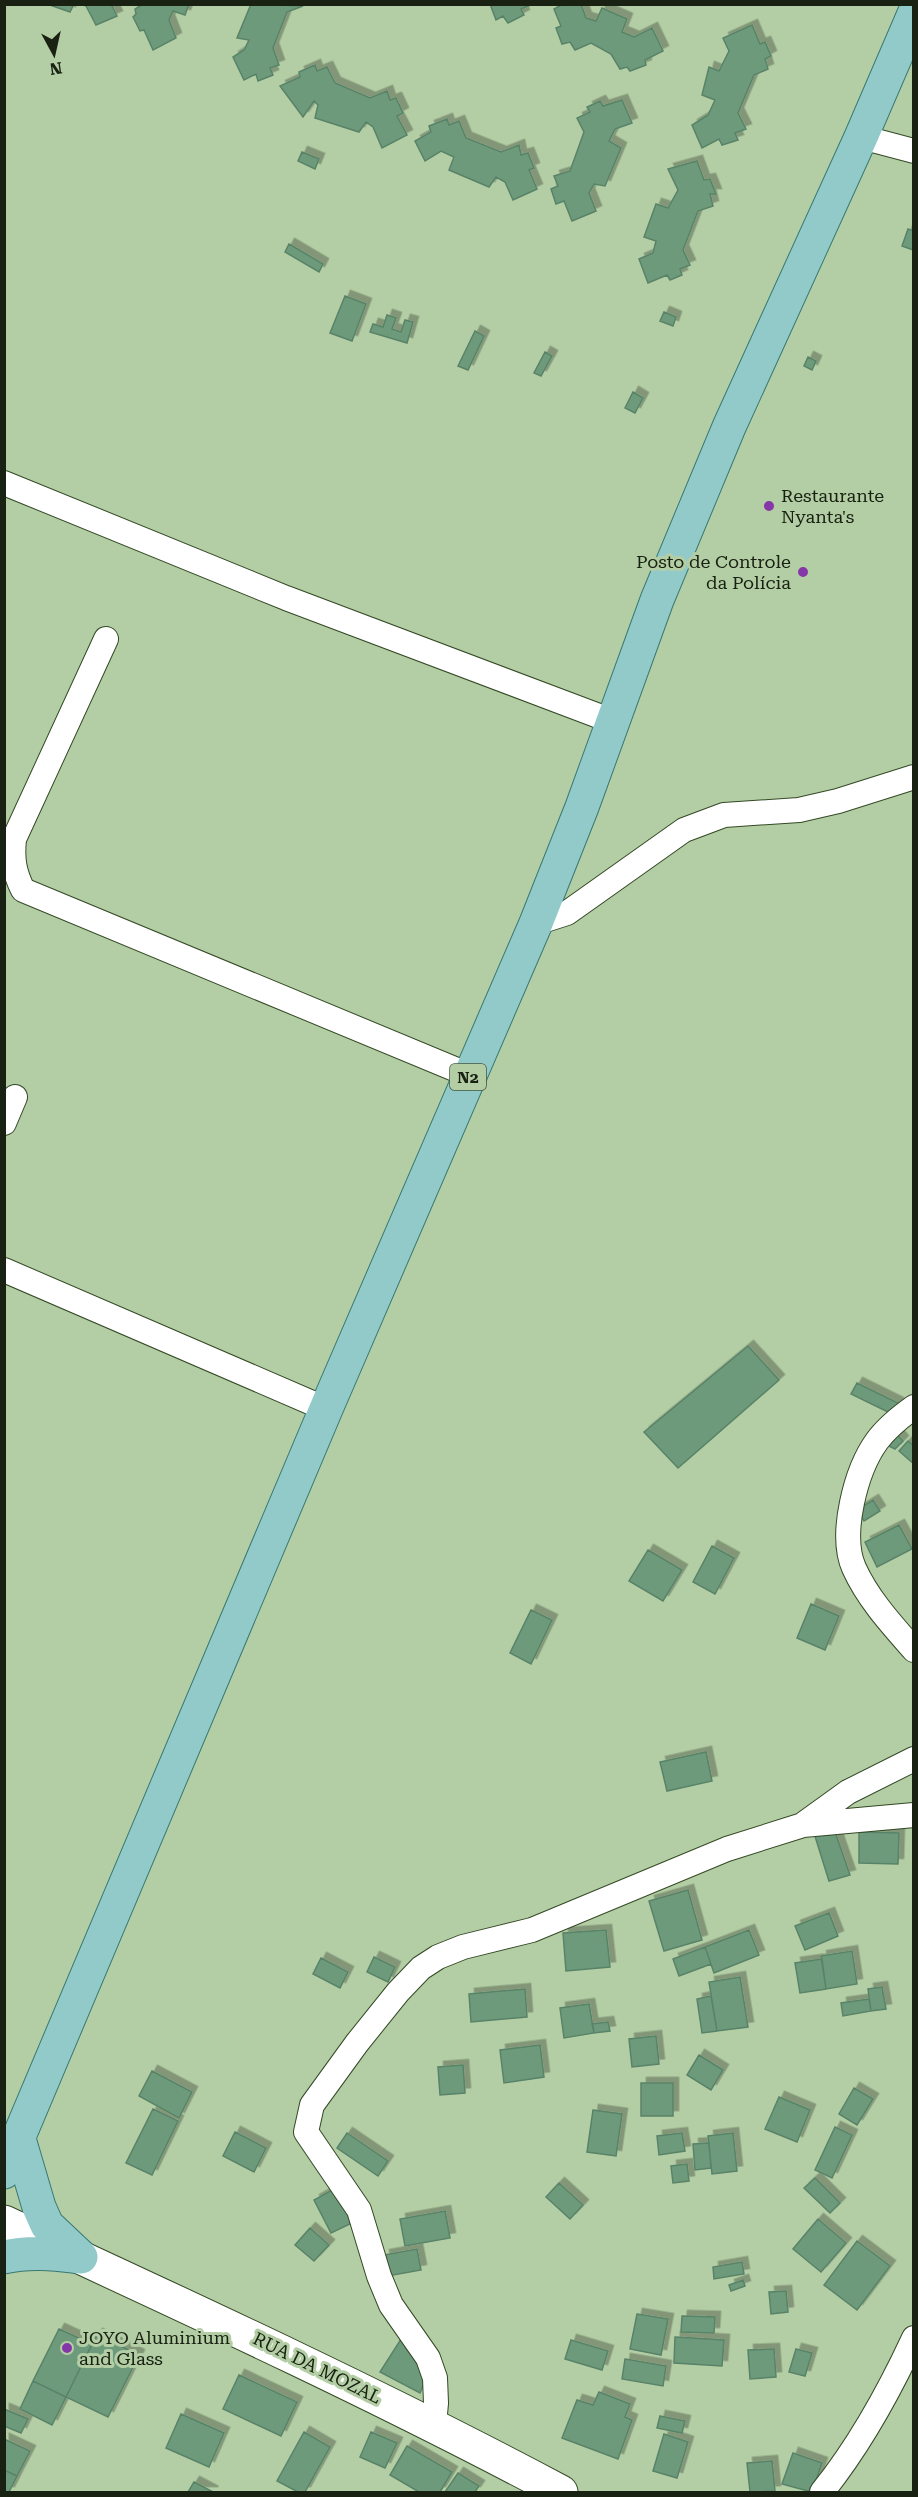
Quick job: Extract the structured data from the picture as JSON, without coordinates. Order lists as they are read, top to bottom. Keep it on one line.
{"streets":{"main road":["N2","RUA DA MOZAL"]},"places":["Restaurante Nyanta's","Posto de Controle da Polícia","JOYO Aluminium and Glass"],"north":"bottom"}
